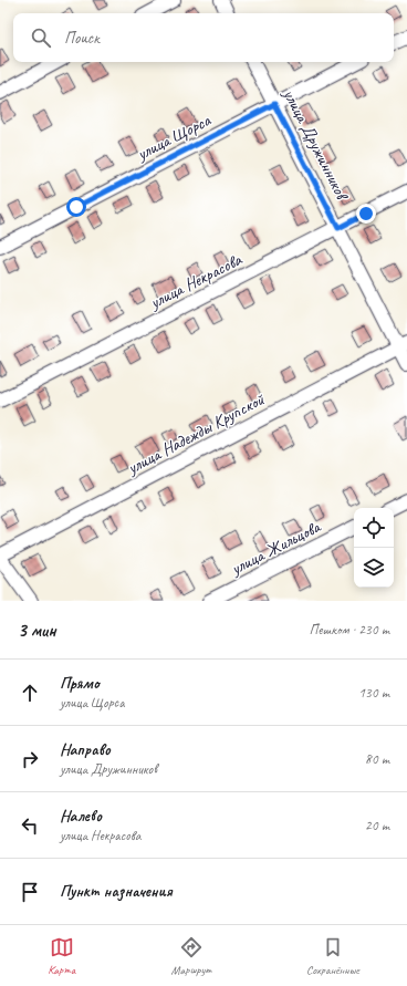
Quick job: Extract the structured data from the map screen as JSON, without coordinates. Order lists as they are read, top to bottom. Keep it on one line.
{"streets":{"street":["улица Щорса","улица Дружинников","улица Некрасова","улица Надежды Крупской","улица Жильцова"]},"crossings":[["улица Щорса","улица Дружинников"],["улица Дружинников","улица Некрасова"],["улица Дружинников","улица Надежды Крупской"]],"page":{"search":"Поиск","heading":["3 мин","Пешком · 230 m"],"list":[["Прямо","улица Щорса","130 m"],["Направо","улица Дружинников","80 m"],["Налево","улица Некрасова","20 m"],"Пункт назначения"],"nav":["Карта","Маршрут","Сохранённые"]}}
